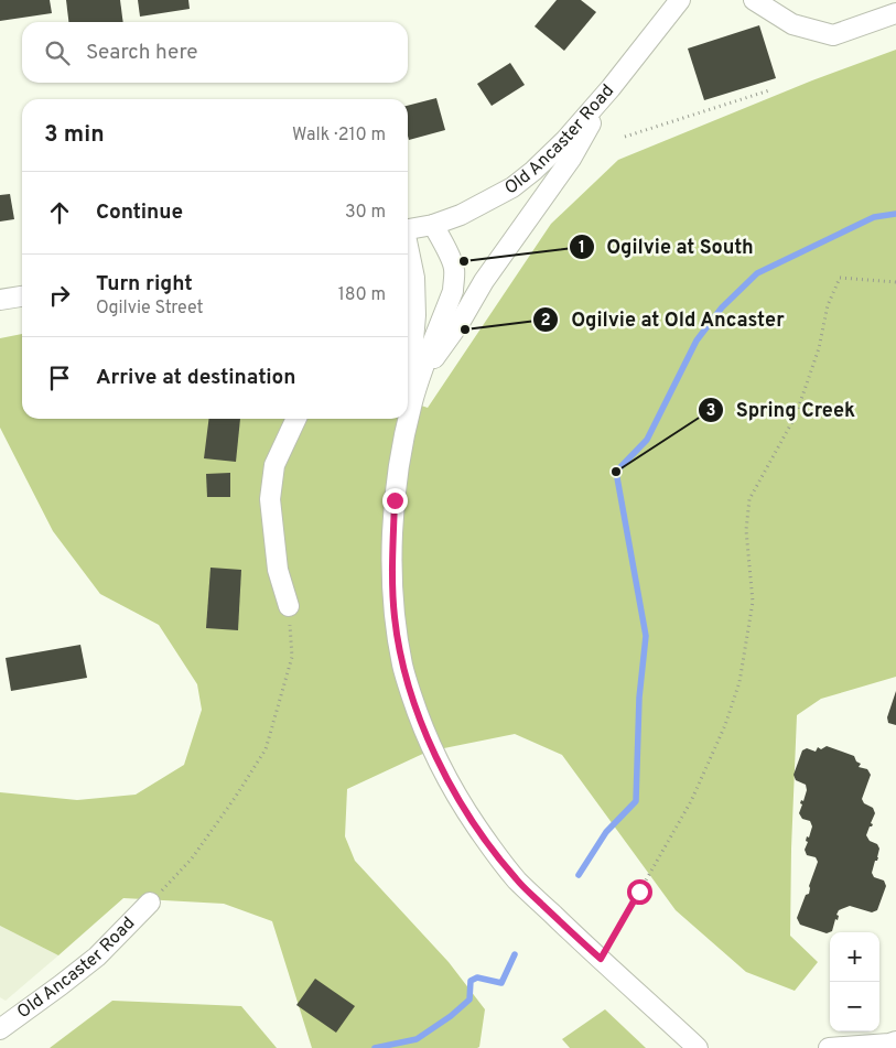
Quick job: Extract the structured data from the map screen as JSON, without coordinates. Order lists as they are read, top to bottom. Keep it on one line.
{"streets":{"street":["Old Ancaster Road"]},"places":["Ogilvie at South","Ogilvie at Old Ancaster","Spring Creek"],"page":{"search":"Search here","heading":["3 min","Walk · 210 m"],"list":[["Continue","30 m"],["Turn right","Ogilvie Street","180 m"],"Arrive at destination"],"map_buttons":["+","−"]}}
